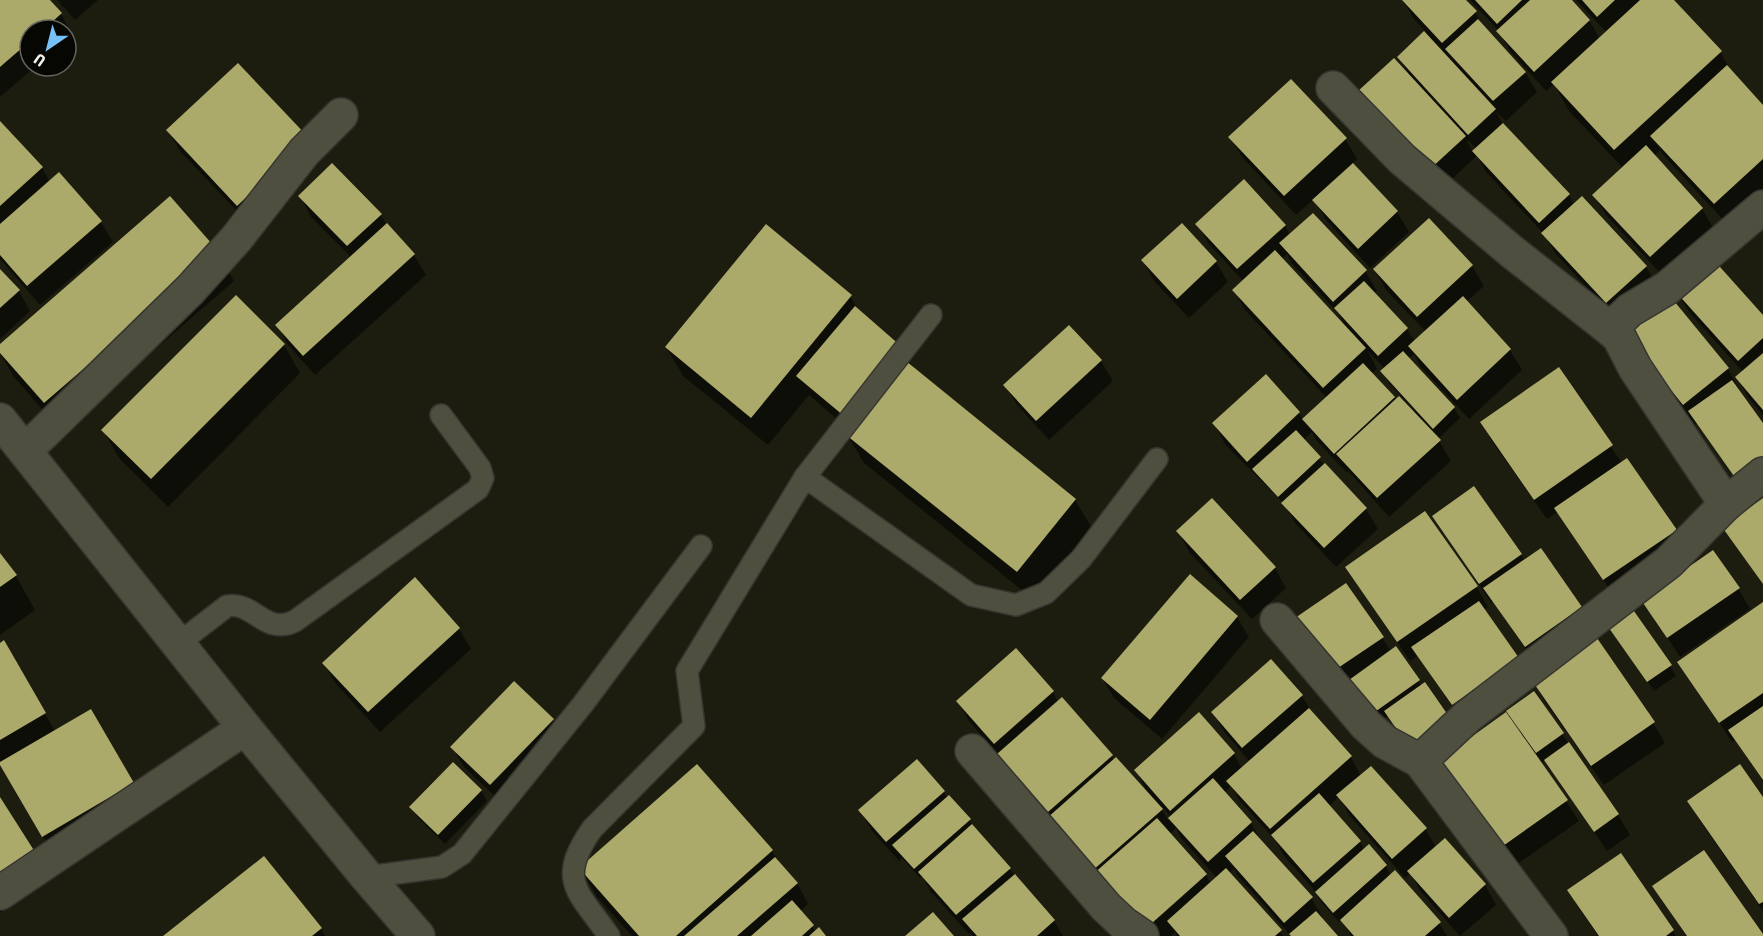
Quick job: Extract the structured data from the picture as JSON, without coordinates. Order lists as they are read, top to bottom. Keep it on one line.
{"north":"bottom left"}
